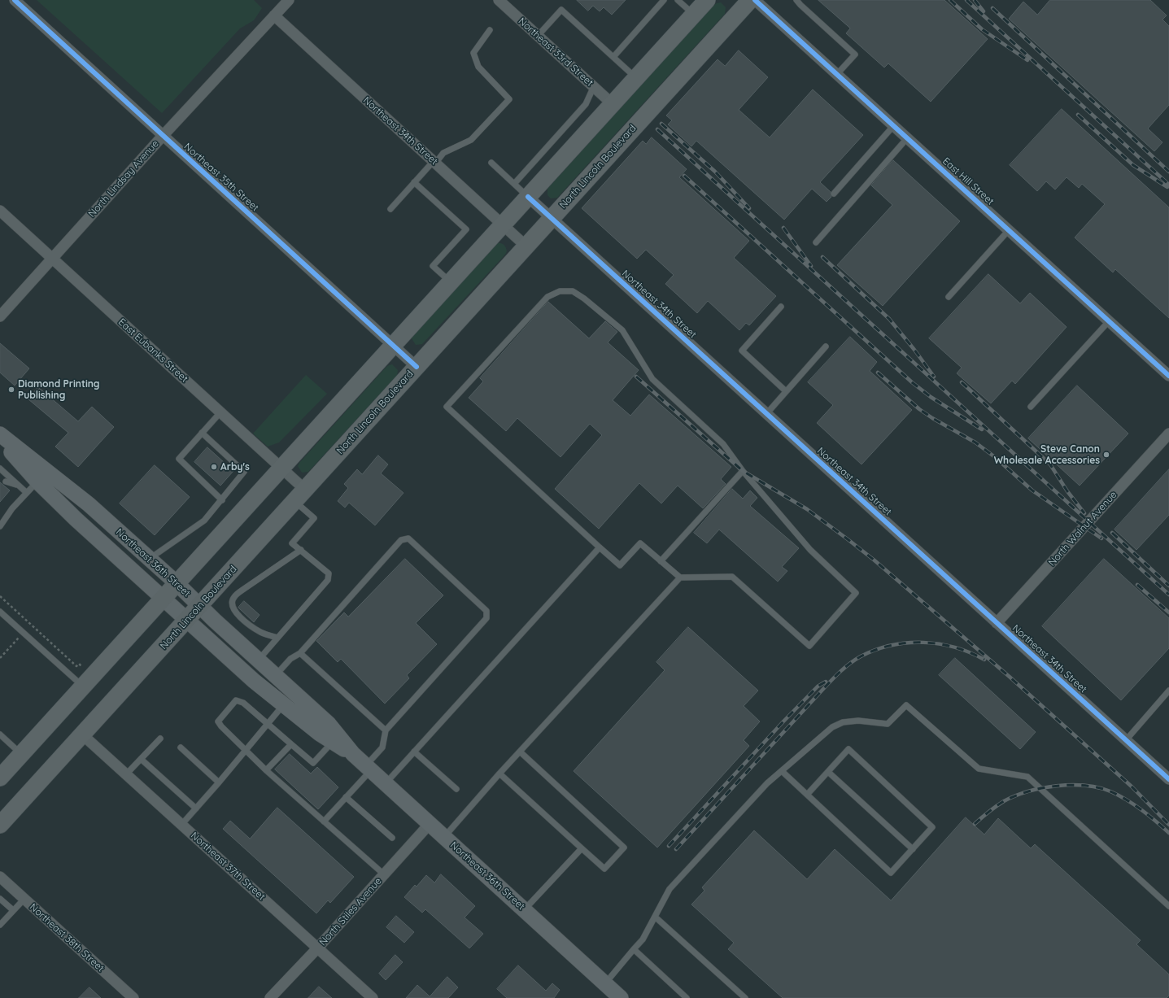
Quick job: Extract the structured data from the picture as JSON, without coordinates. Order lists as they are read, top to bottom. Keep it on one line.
{"streets":{"main road":["North Lincoln Boulevard","Northeast 36th Street"],"street":["Northeast 33rd Street","Northeast 34th Street","Northeast 35th Street","North Lindsay Avenue","East Hill Street","East Eubanks Street","North Walnut Avenue","Northeast 37th Street","North Stiles Avenue","Northeast 38th Street"]},"crossings":[["Northeast 34th Street","North Lincoln Boulevard"],["Northeast 34th Street","North Lindsay Avenue"],["Northeast 34th Street","North Walnut Avenue"],["North Lincoln Boulevard","Northeast 35th Street"],["North Lincoln Boulevard","East Eubanks Street"],["North Lincoln Boulevard","Northeast 36th Street"],["North Lincoln Boulevard","Northeast 37th Street"],["Northeast 35th Street","North Lindsay Avenue"],["North Lindsay Avenue","East Eubanks Street"],["Northeast 36th Street","North Stiles Avenue"],["Northeast 37th Street","North Stiles Avenue"]],"places":["Diamond Printing Publishing","Steve Canon Wholesale Accessories","Arby's"]}
